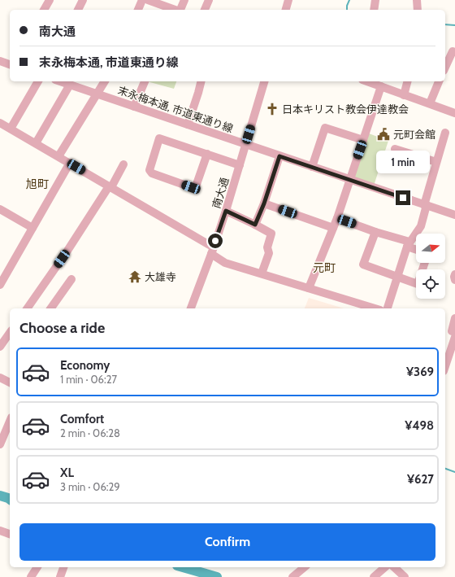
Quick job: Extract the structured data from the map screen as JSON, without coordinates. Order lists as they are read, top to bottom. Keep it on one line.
{"streets":{"street":["末永梅本通, 市道東通り線","南大通"]},"crossings":[["末永梅本通, 市道東通り線","南大通"]],"districts":["旭町","元町"],"places":{"church":["日本キリスト教会伊達教会"],"public building":["元町会館"],"temple":["大雄寺"]},"north":"right","page":{"banner":["南大通","末永梅本通, 市道東通り線"],"bubble":"1 min","heading":"Choose a ride","list":[{"name":"Economy","note":"1 min · 06:27","value":"¥369"},{"name":"Comfort","note":"2 min · 06:28","value":"¥498"},{"name":"XL","note":"3 min · 06:29","value":"¥627"}],"buttons":"Confirm"}}
